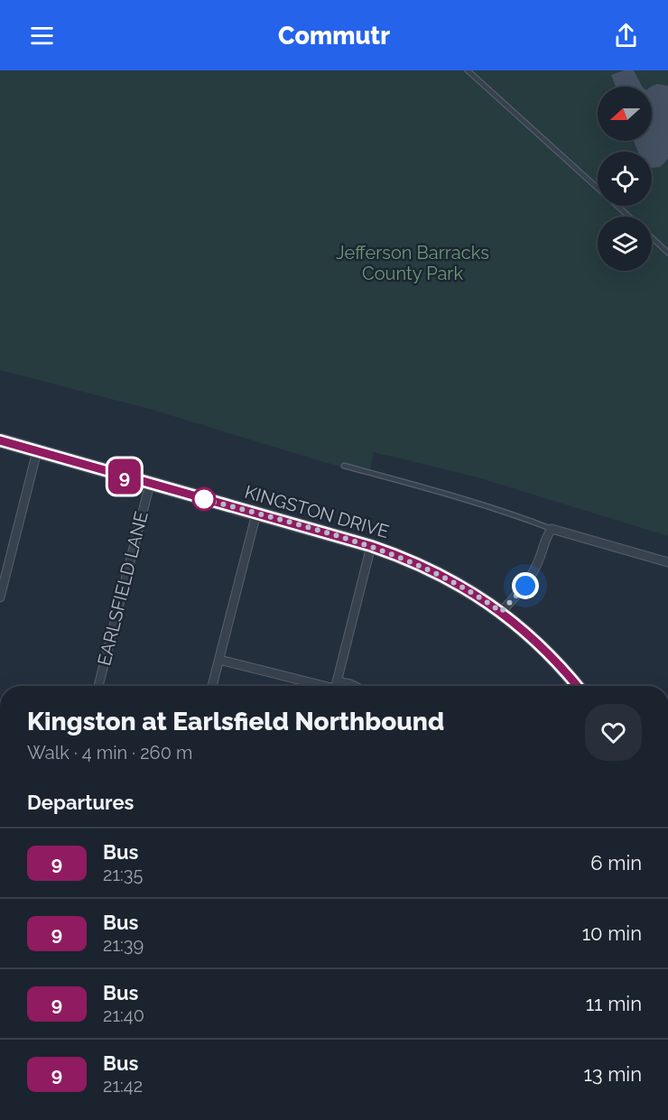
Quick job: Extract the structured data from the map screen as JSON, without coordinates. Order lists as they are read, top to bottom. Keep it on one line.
{"streets":{"main road":["KINGSTON DRIVE"],"street":["EARLSFIELD LANE"]},"crossings":[["KINGSTON DRIVE","EARLSFIELD LANE"]],"parks":["Jefferson Barracks County Park"],"lines":["bus line 9"],"north":"left","page":{"header":"Commutr","on_map":"9","heading":[["Kingston at Earlsfield Northbound","Walk · 4 min · 260 m"],"Departures"],"list":[{"mark":"9","name":"Bus","note":"21:35","value":"6 min"},{"mark":"9","name":"Bus","note":"21:39","value":"10 min"},{"mark":"9","name":"Bus","note":"21:40","value":"11 min"},{"mark":"9","name":"Bus","note":"21:42","value":"13 min"}]}}
